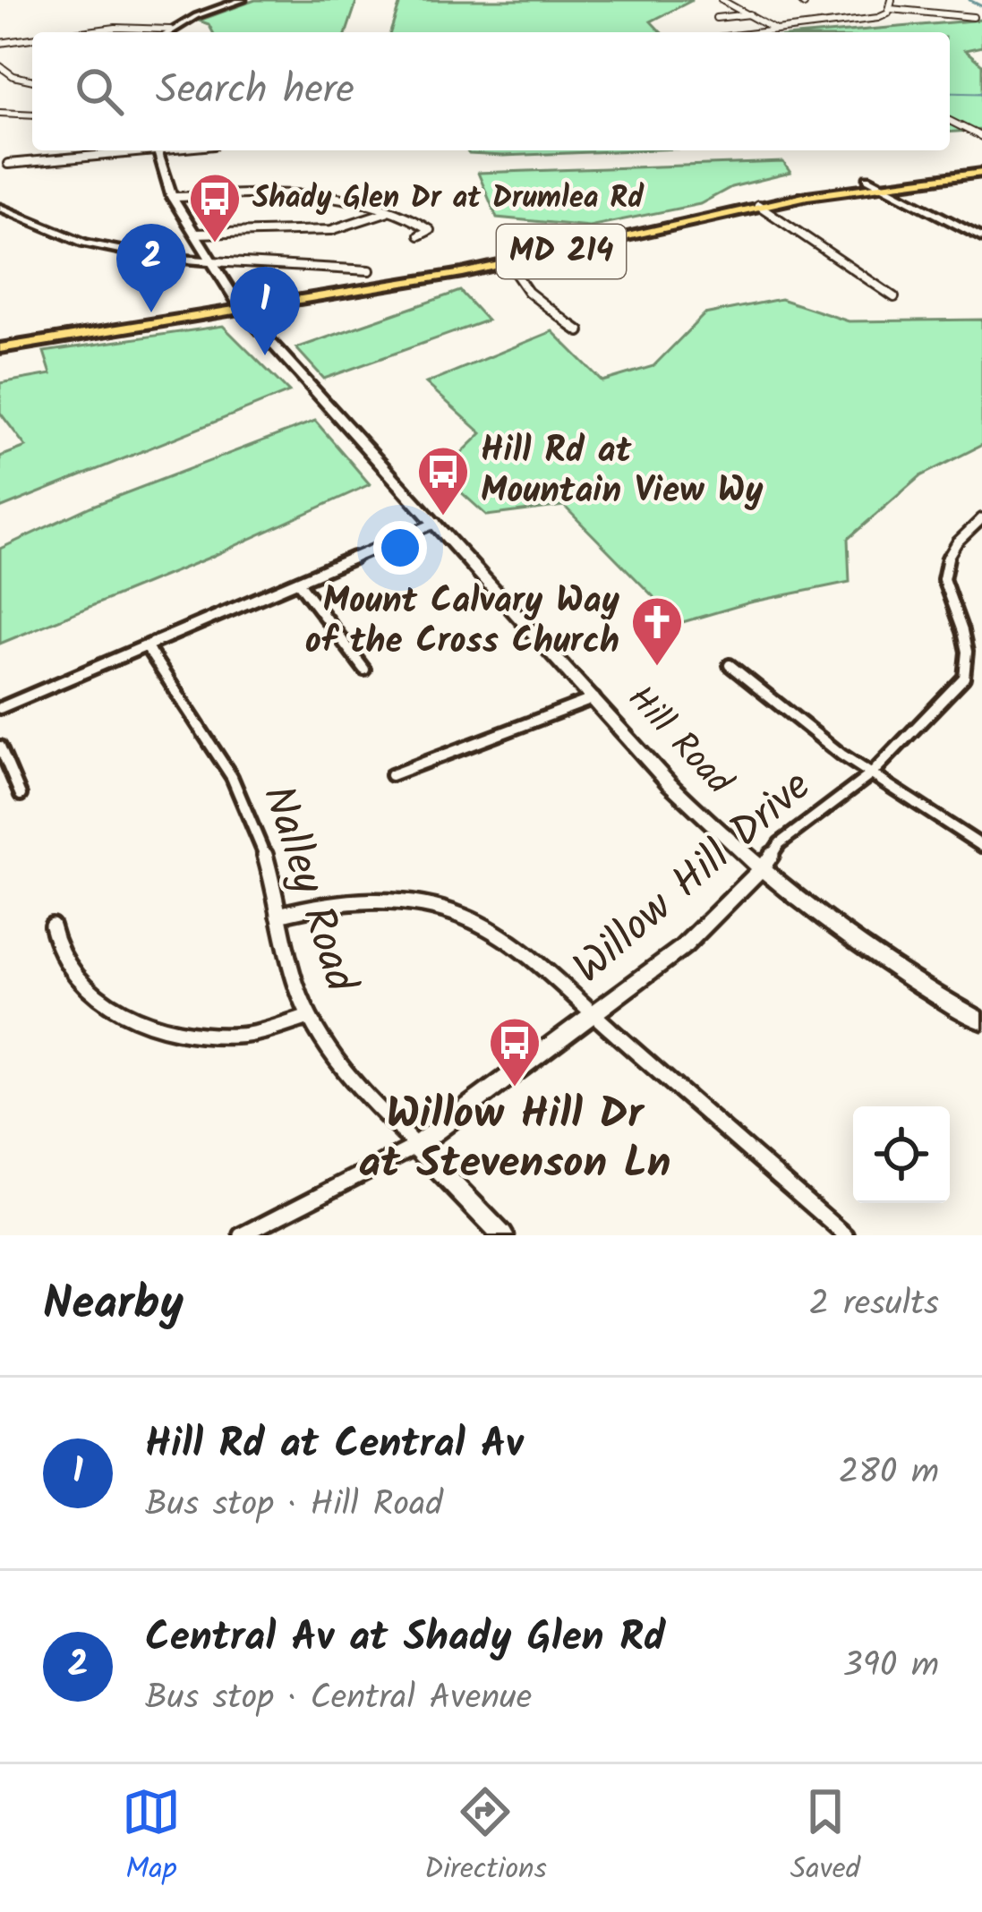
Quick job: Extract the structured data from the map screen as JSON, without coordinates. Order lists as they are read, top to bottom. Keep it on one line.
{"streets":{"main road":["MD 214"],"street":["Hill Road","Willow Hill Drive","Nalley Road"]},"crossings":[["MD 214","Hill Road"],["Hill Road","Willow Hill Drive"],["Willow Hill Drive","Nalley Road"]],"places":{"bus stop":["Shady Glen Dr at Drumlea Rd","Hill Rd at Mountain View Wy","Willow Hill Dr at Stevenson Ln"],"church":["Mount Calvary Way of the Cross Church"]},"page":{"search":"Search here","pins":["2","1"],"heading":["Nearby","2 results"],"list":[{"mark":"1","name":"Hill Rd at Central Av","note":"Bus stop · Hill Road","value":"280 m"},{"mark":"2","name":"Central Av at Shady Glen Rd","note":"Bus stop · Central Avenue","value":"390 m"}],"nav":["Map","Directions","Saved"]}}
